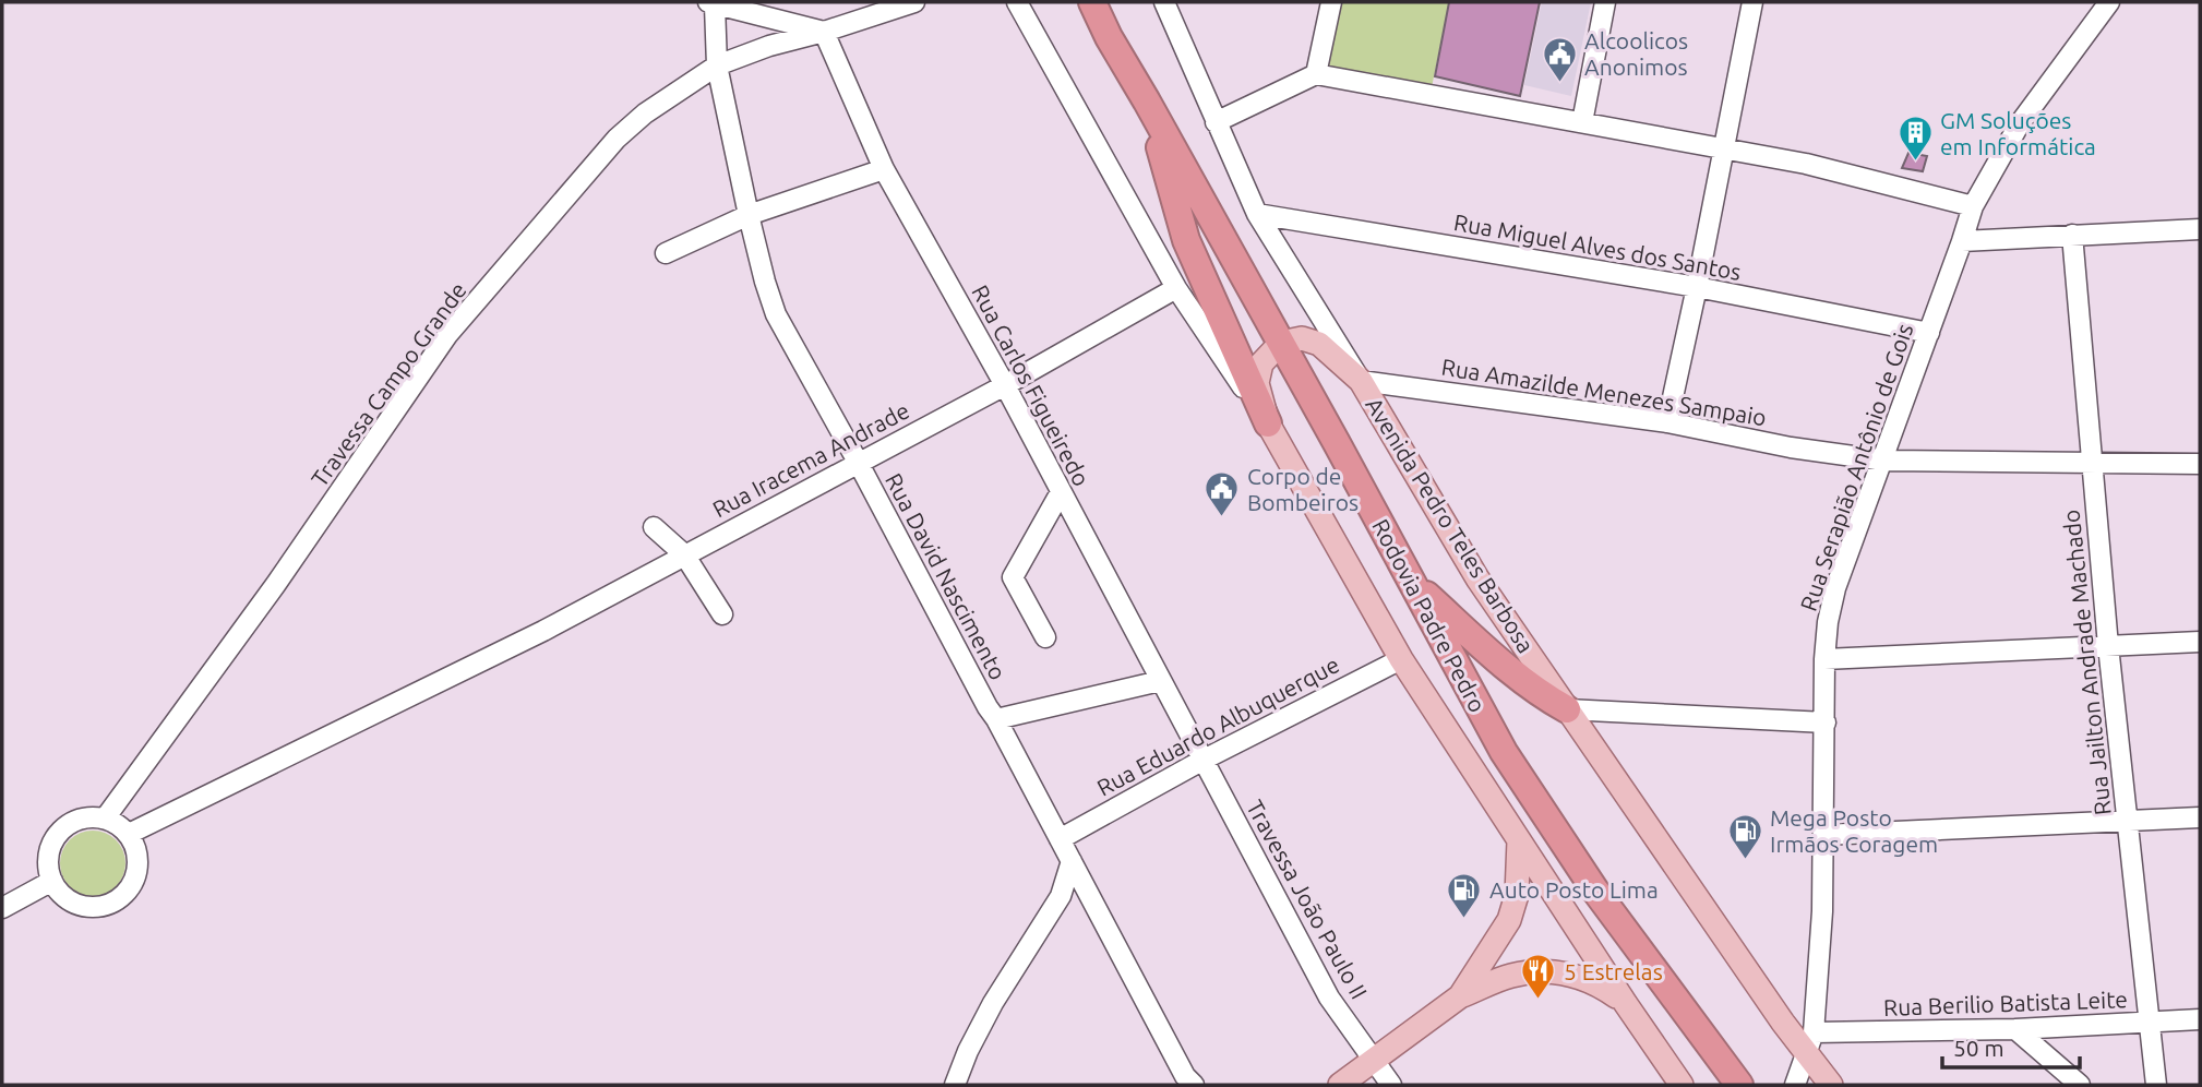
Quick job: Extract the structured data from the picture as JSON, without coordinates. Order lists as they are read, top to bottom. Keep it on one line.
{"streets":{"highway":["Rodovia Padre Pedro"],"main road":["Avenida Pedro Teles Barbosa"],"street":["Rua Miguel Alves dos Santos","Travessa Campo Grande","Rua Carlos Figueiredo","Rua Amazilde Menezes Sampaio","Rua Iracema Andrade","Rua Serapião Antônio de Gois","Rua David Nascimento","Rua Jailton Andrade Machado","Rua Eduardo Albuquerque","Travessa João Paulo II","Rua Berilio Batista Leite"]},"crossings":[["Rua Miguel Alves dos Santos","Rua Serapião Antônio de Gois"],["Rua Miguel Alves dos Santos","Avenida Pedro Teles Barbosa"],["Travessa Campo Grande","Rua Carlos Figueiredo"],["Travessa Campo Grande","Rua Iracema Andrade"],["Travessa Campo Grande","Rua David Nascimento"],["Rua Carlos Figueiredo","Rua Iracema Andrade"],["Rua Carlos Figueiredo","Rua Eduardo Albuquerque"],["Rua Carlos Figueiredo","Travessa João Paulo II"],["Rua Amazilde Menezes Sampaio","Rua Serapião Antônio de Gois"],["Rua Amazilde Menezes Sampaio","Avenida Pedro Teles Barbosa"],["Rua Amazilde Menezes Sampaio","Rua Jailton Andrade Machado"],["Rua Iracema Andrade","Rua David Nascimento"],["Rua Serapião Antônio de Gois","Avenida Pedro Teles Barbosa"],["Rua Serapião Antônio de Gois","Rua Berilio Batista Leite"],["Avenida Pedro Teles Barbosa","Rua Berilio Batista Leite"],["Rua David Nascimento","Rua Eduardo Albuquerque"],["Rua Jailton Andrade Machado","Rua Berilio Batista Leite"],["Rua Eduardo Albuquerque","Travessa João Paulo II"]],"places":{"public building":["Alcoolicos Anonimos","Corpo de Bombeiros"],"building":["GM Soluções em Informática"],"fuel station":["Mega Posto Irmãos Coragem","Auto Posto Lima"],"restaurant":["5 Estrelas"]},"scale_bar":"50 m"}
